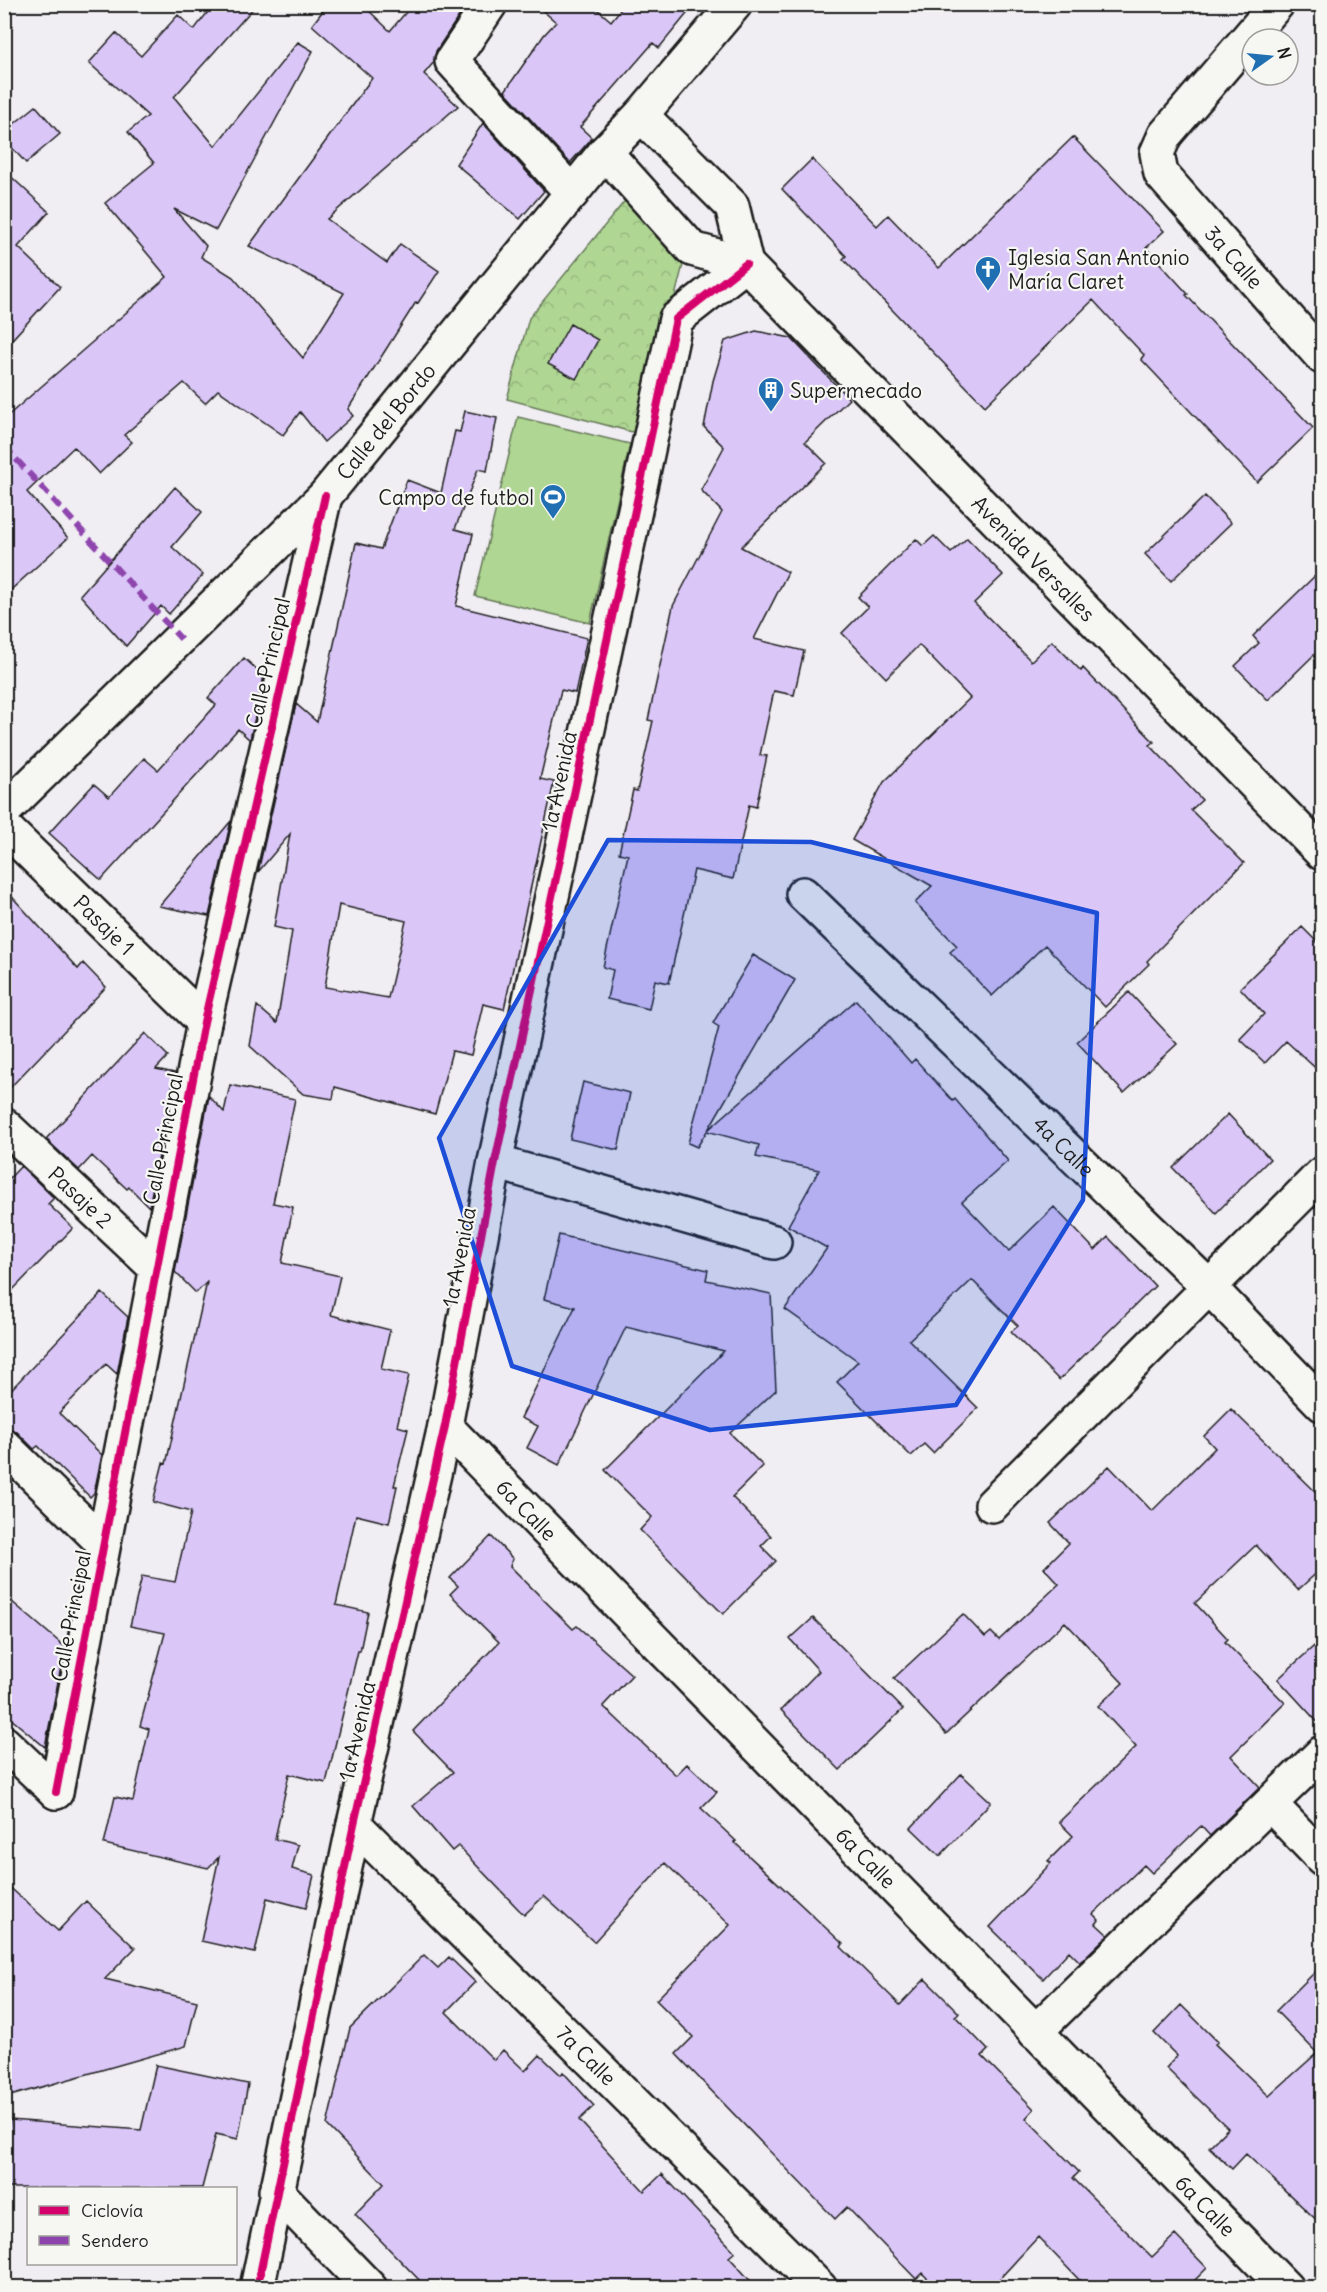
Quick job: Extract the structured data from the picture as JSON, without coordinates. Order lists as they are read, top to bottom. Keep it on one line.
{"streets":{"street":["3a Calle","Calle del Bordo","Avenida Versalles","Calle Principal","1a Avenida","Pasaje 1","4a Calle","Pasaje 2","6a Calle","7a Calle"]},"crossings":[["Calle del Bordo","Calle Principal"],["Avenida Versalles","1a Avenida"],["Calle Principal","Pasaje 1"],["Calle Principal","Pasaje 2"],["1a Avenida","6a Calle"],["1a Avenida","7a Calle"]],"places":{"church":["Iglesia San Antonio María Claret"],"building":["Supermecado"],"sports":["Campo de futbol"]},"legend":["Ciclovía","Sendero"],"north":"right"}
